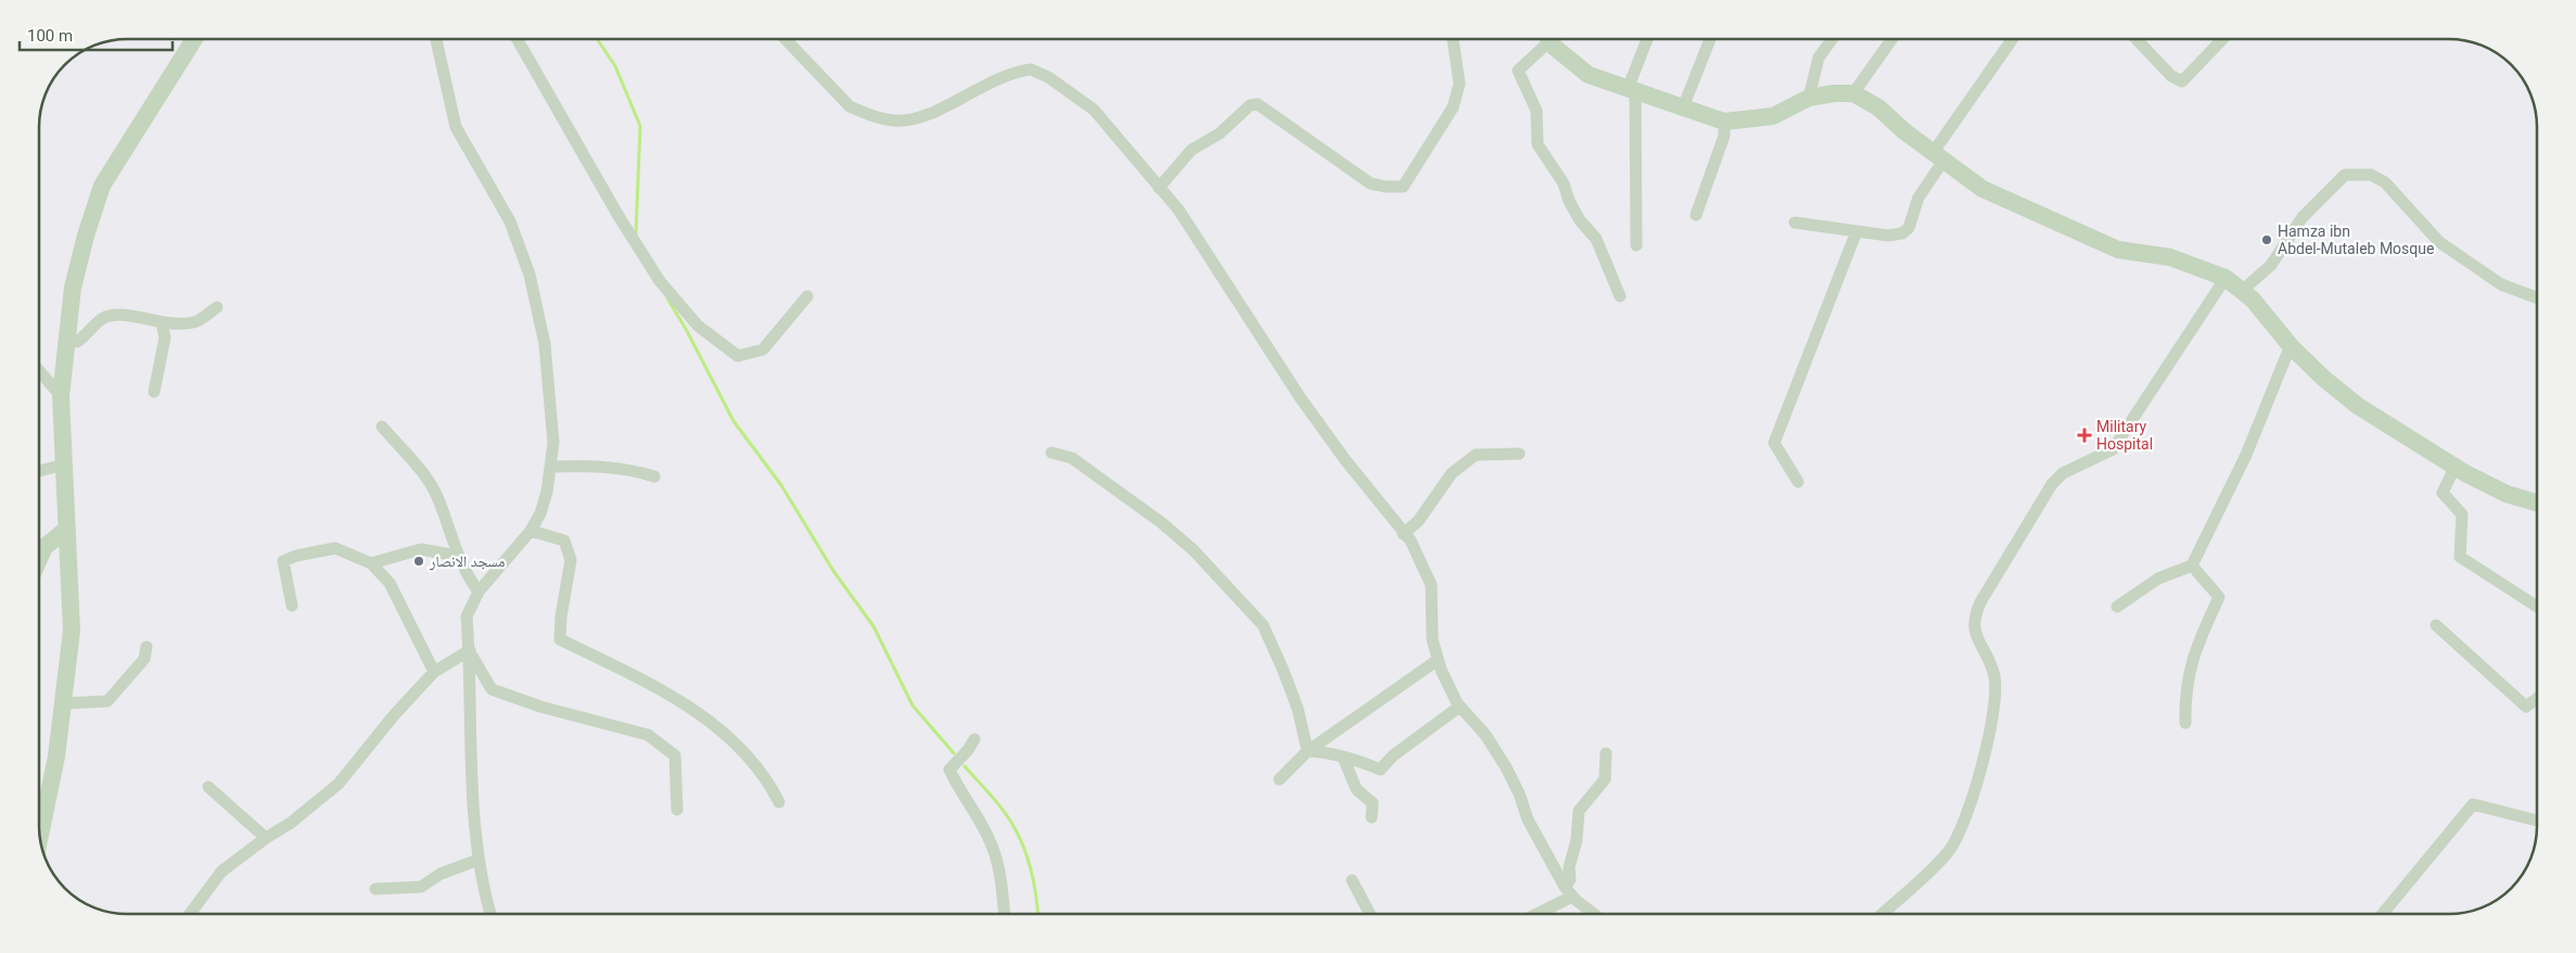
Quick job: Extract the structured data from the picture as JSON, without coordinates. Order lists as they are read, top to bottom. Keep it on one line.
{"places":{"other":["Hamza ibn Abdel-Mutaleb Mosque","مسجد الانصار"],"health":["Military Hospital"]},"scale_bar":"100 m"}
